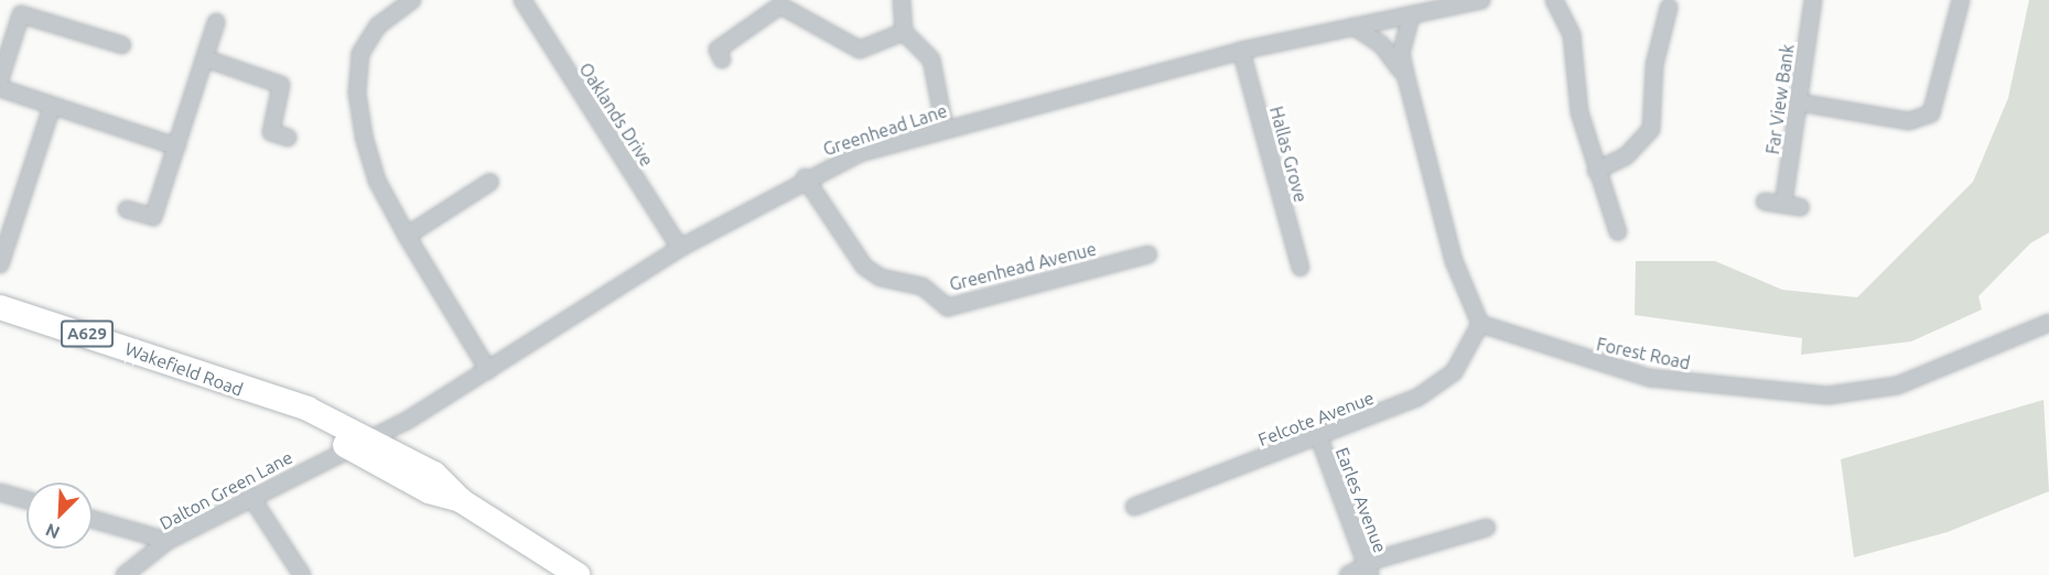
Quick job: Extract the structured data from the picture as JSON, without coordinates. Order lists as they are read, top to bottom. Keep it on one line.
{"streets":{"highway":["A629","Wakefield Road"],"street":["Far View Bank","Oaklands Drive","Greenhead Lane","Hallas Grove","Greenhead Avenue","Forest Road","Felcote Avenue","Dalton Green Lane","Earles Avenue"]},"crossings":[["Oaklands Drive","Greenhead Lane"],["Greenhead Lane","Hallas Grove"],["Greenhead Lane","Greenhead Avenue"],["Greenhead Lane","Wakefield Road"],["Greenhead Lane","Dalton Green Lane"],["Forest Road","Felcote Avenue"],["Wakefield Road","Dalton Green Lane"],["Felcote Avenue","Earles Avenue"]],"north":"bottom left"}
